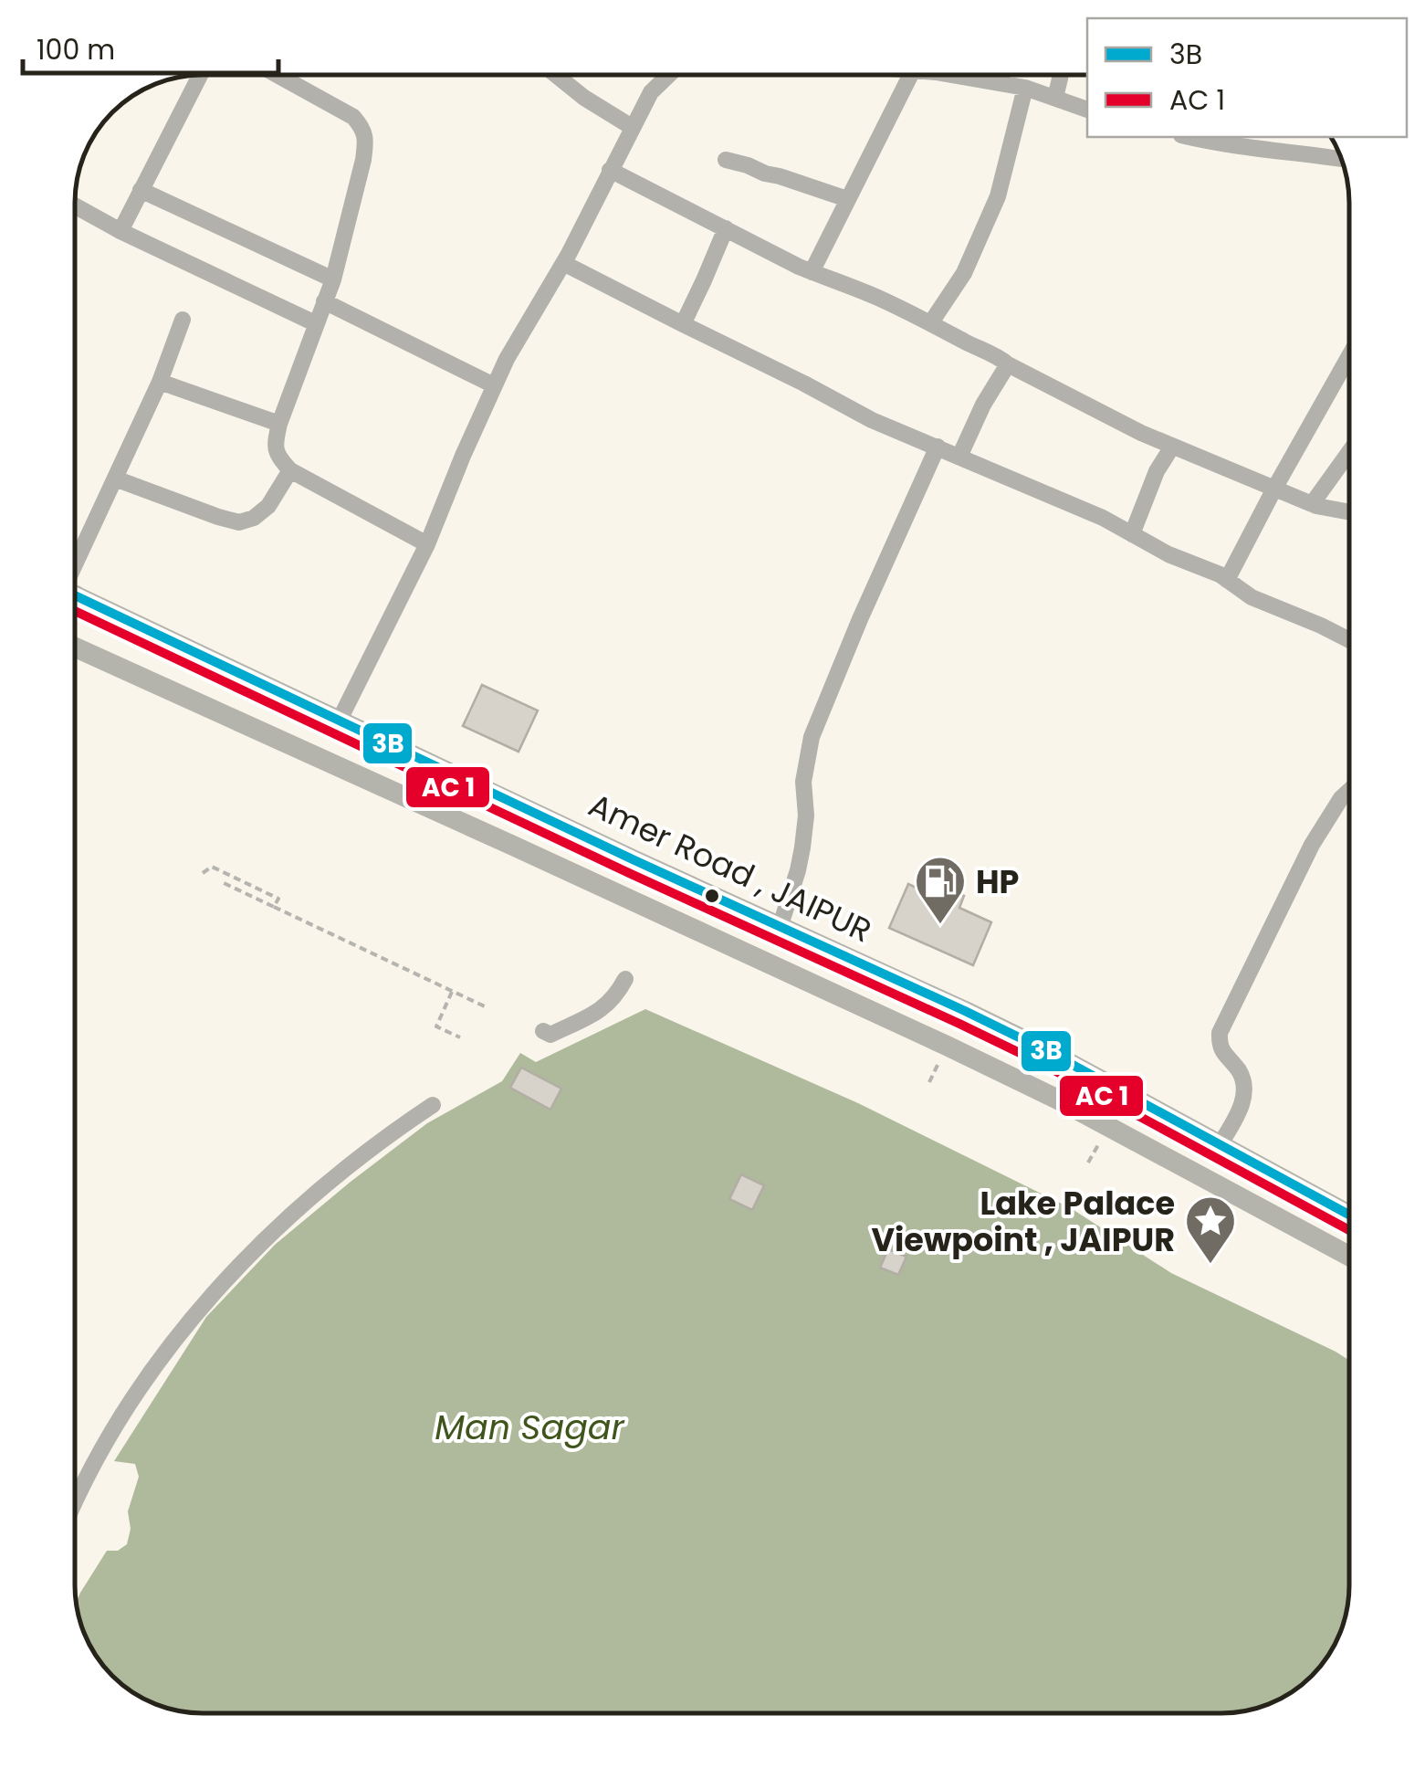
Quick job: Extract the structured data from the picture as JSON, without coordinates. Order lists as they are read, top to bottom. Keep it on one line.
{"streets":{"main road":["Amer Road , JAIPUR"]},"water":["Man Sagar"],"places":{"fuel station":["HP"],"place":["Lake Palace Viewpoint , JAIPUR"]},"lines":["transit line 3B"],"legend":["3B","AC 1"],"scale_bar":"100 m"}
